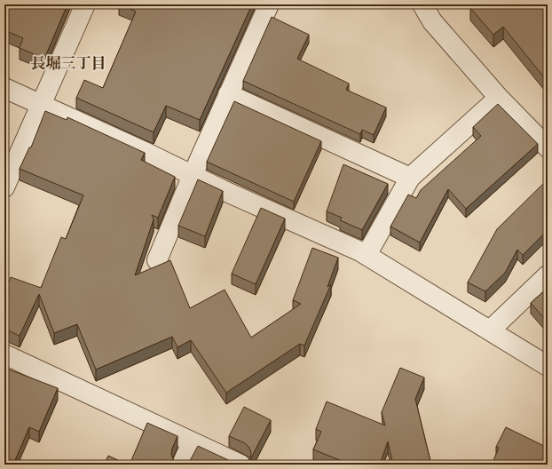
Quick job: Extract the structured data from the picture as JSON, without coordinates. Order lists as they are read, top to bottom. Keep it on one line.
{"districts":["長堀三丁目"]}
